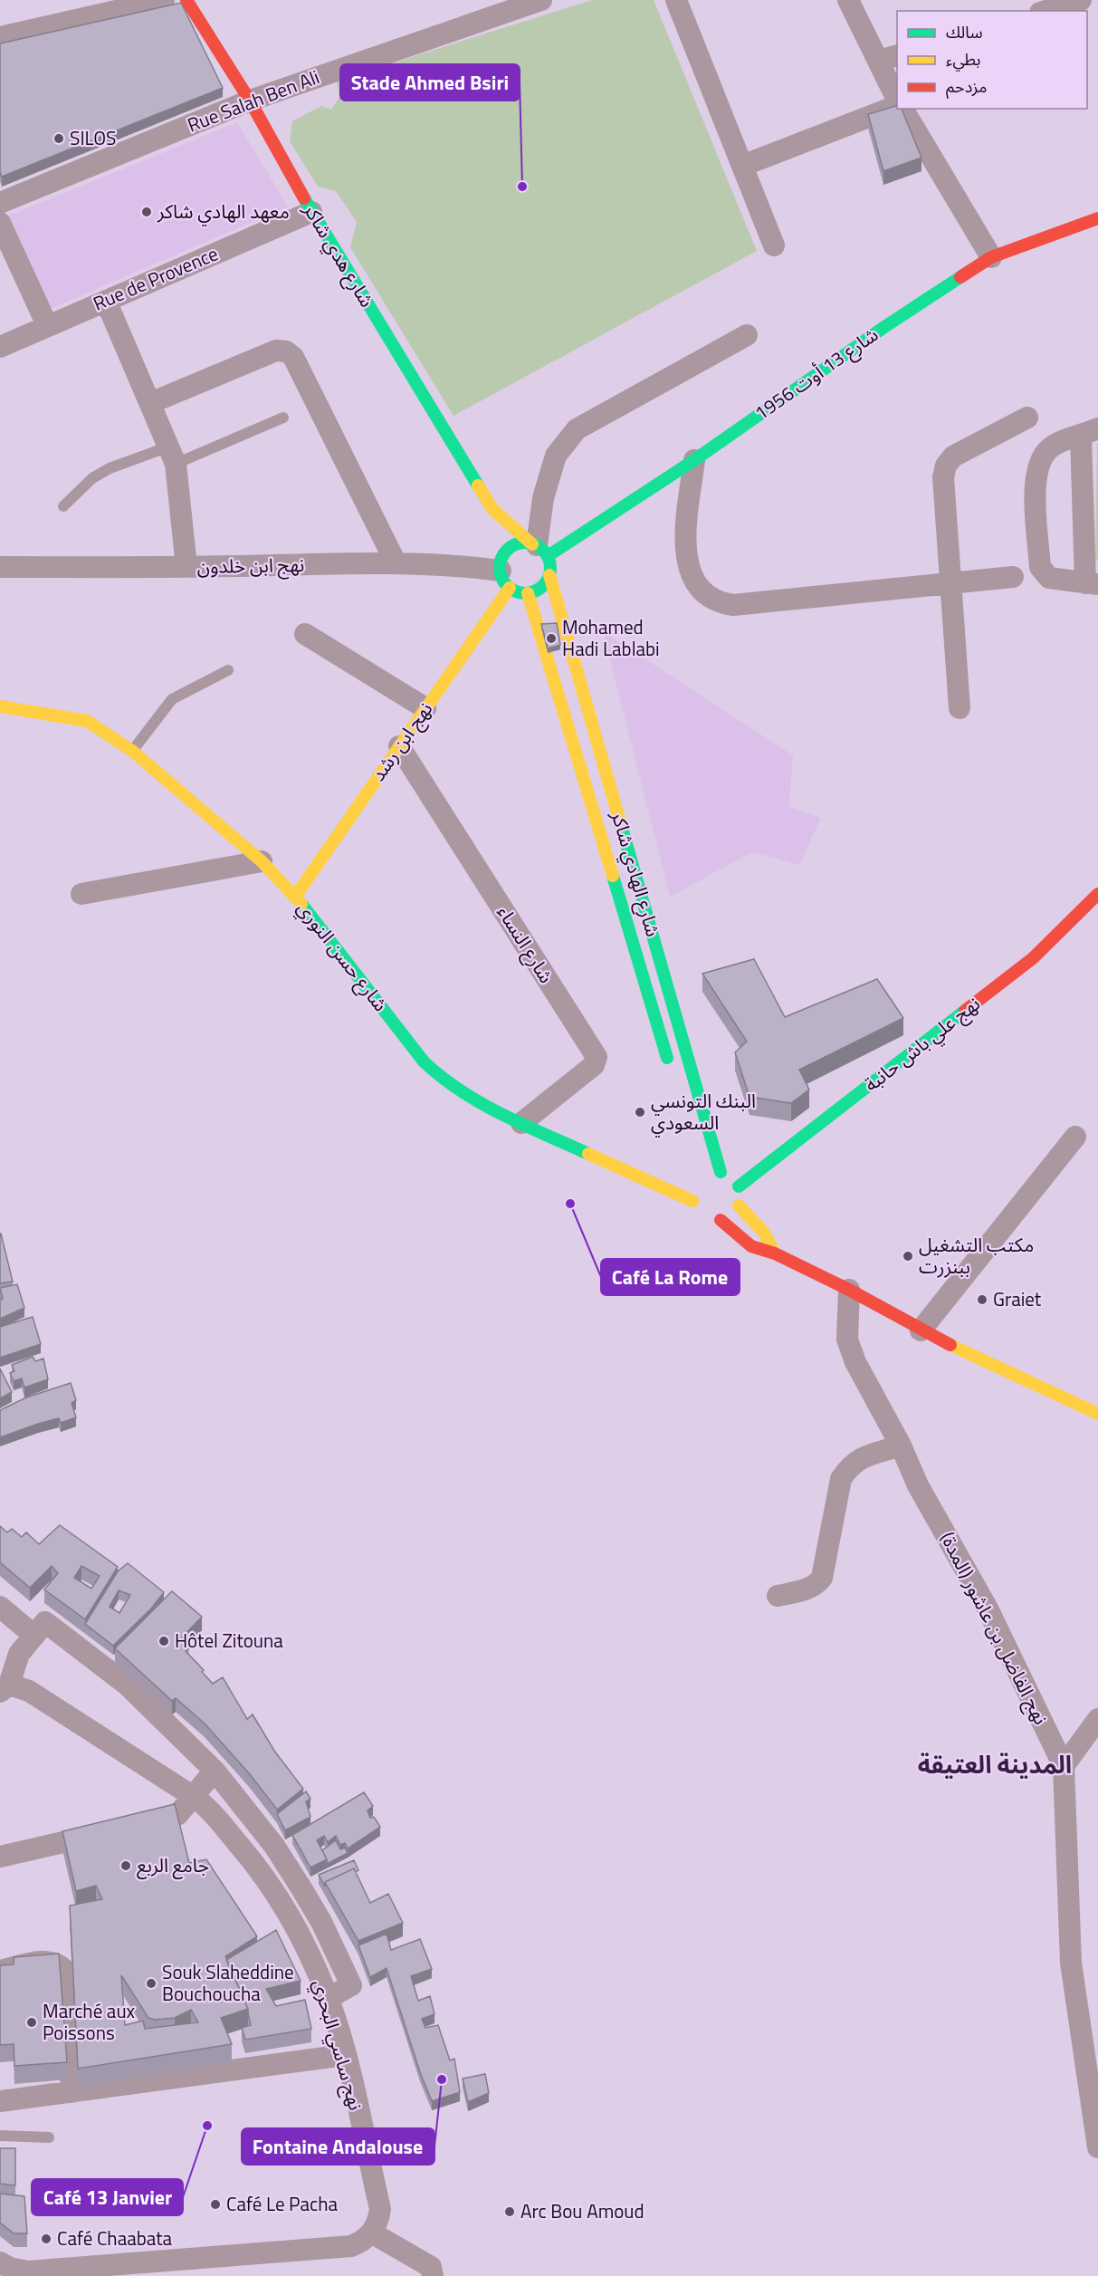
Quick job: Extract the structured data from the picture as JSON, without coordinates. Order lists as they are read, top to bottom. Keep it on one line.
{"streets":{"street":["Rue Salah Ben Ali","شارع هدي شاكر","Rue de Provence","شارع 13 أوت 1956","نهج ابن خلدون","نهج ابن رشد","شارع الهادي شاكر","شارع النساء","شارع حسن النوري","نهج علي باش حانبة","نهج الفاضل بن عاشور (المدة)","نهج ساسي البحري"]},"crossings":[["Rue Salah Ben Ali","شارع هدي شاكر"],["شارع هدي شاكر","Rue de Provence"],["شارع 13 أوت 1956","نهج ابن خلدون"],["شارع 13 أوت 1956","نهج ابن رشد"],["شارع 13 أوت 1956","شارع الهادي شاكر"],["نهج ابن خلدون","نهج ابن رشد"],["نهج ابن خلدون","شارع الهادي شاكر"],["نهج ابن رشد","شارع الهادي شاكر"],["نهج ابن رشد","شارع النساء"],["نهج ابن رشد","شارع حسن النوري"],["شارع الهادي شاكر","نهج علي باش حانبة"],["شارع النساء","شارع حسن النوري"]],"districts":["المدينة العتيقة"],"places":["SILOS","Stade Ahmed Bsiri","معهد الهادي شاكر","Mohamed Hadi Lablabi","البنك التونسي السعودي","Café La Rome","مكتب التشغيل ببنزرت","Graiet","Hôtel Zitouna","جامع الربع","Souk Slaheddine Bouchoucha","Marché aux Poissons","Fontaine Andalouse","Café 13 Janvier","Café Le Pacha","Arc Bou Amoud","Café Chaabata"],"legend":["سالك","بطيء","مزدحم"]}
